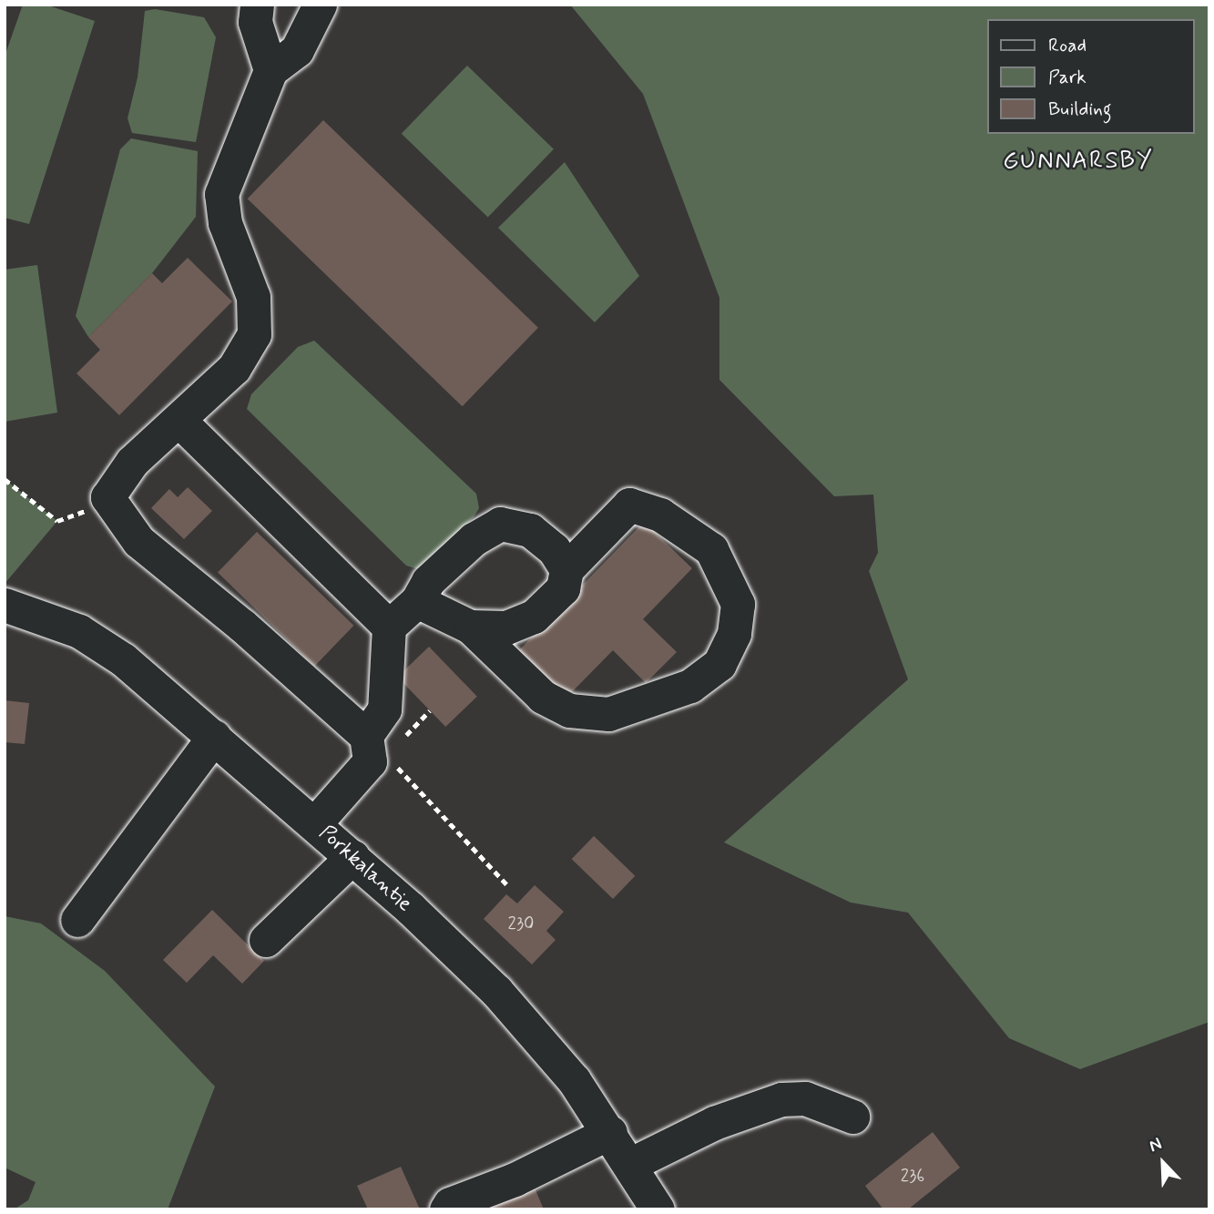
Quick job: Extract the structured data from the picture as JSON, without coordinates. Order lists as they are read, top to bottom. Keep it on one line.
{"streets":{"street":["Porkkalantie"]},"districts":["GUNNARSBY"],"house_numbers":["230","236"],"legend":["Road","Park","Building"],"north":"top left"}
